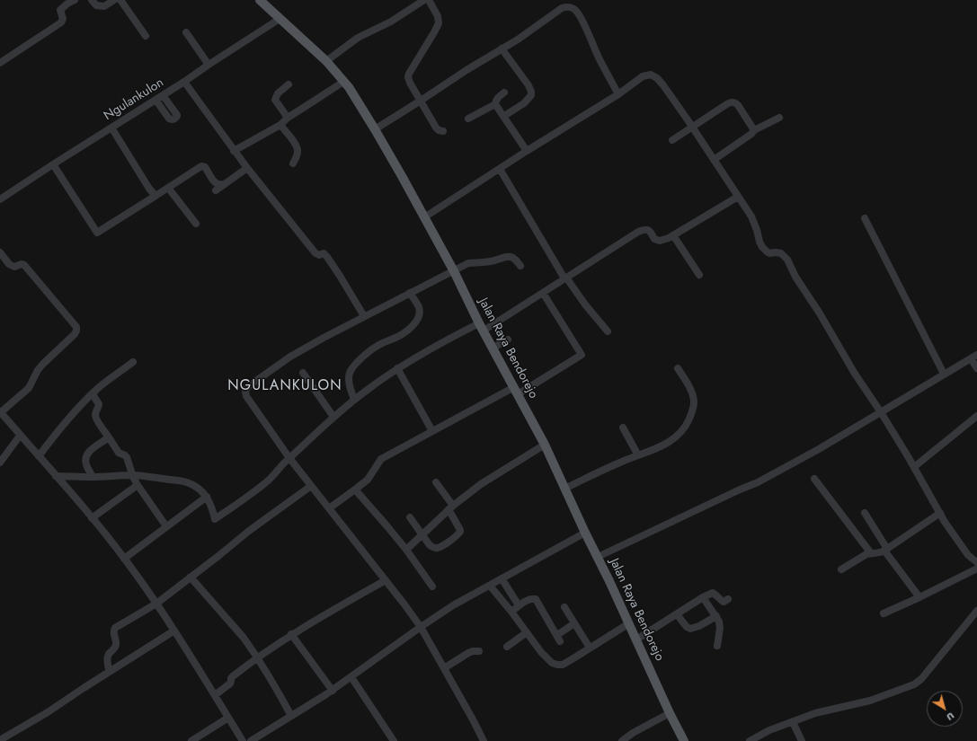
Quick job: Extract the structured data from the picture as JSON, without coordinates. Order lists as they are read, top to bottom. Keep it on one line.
{"streets":{"main road":["Jalan Raya Bendorejo"],"street":["Ngulankulon"]},"crossings":[["Ngulankulon","Jalan Raya Bendorejo"]],"districts":["NGULANKULON"],"north":"bottom right"}
